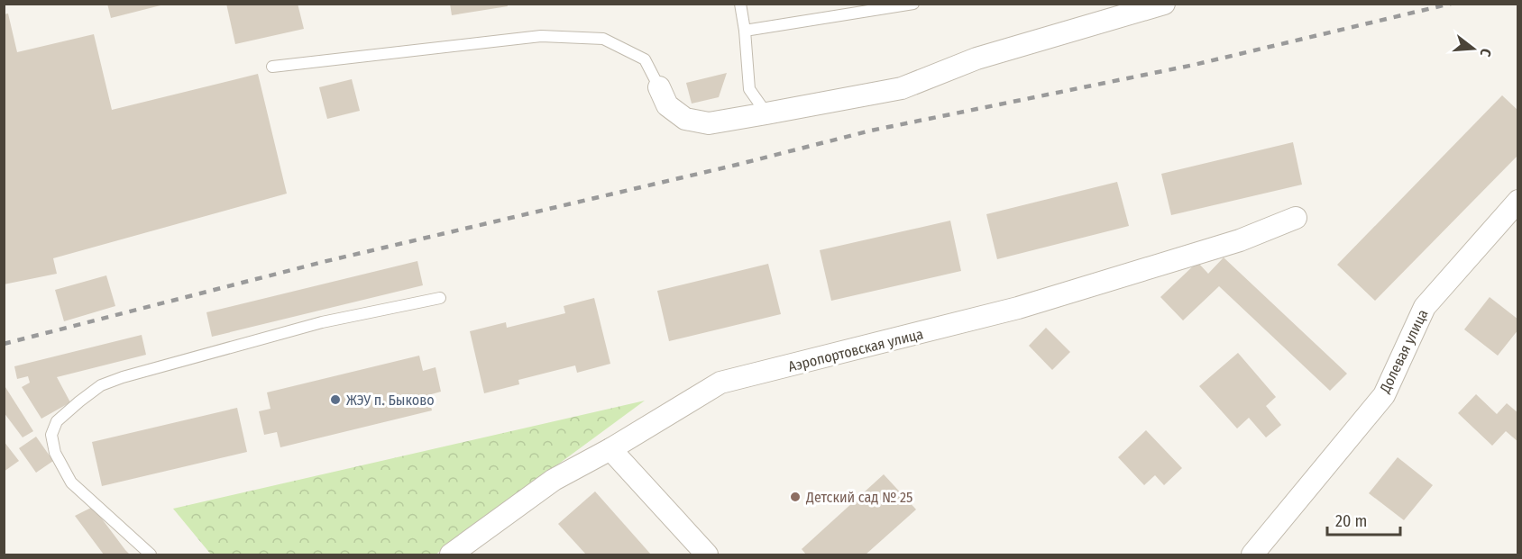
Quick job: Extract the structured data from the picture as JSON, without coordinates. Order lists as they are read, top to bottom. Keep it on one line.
{"streets":{"street":["Аэропортовская улица","Долевая улица"]},"places":["ЖЭУ п. Быково","Детский сад № 25"],"scale_bar":"20 m","north":"right"}
